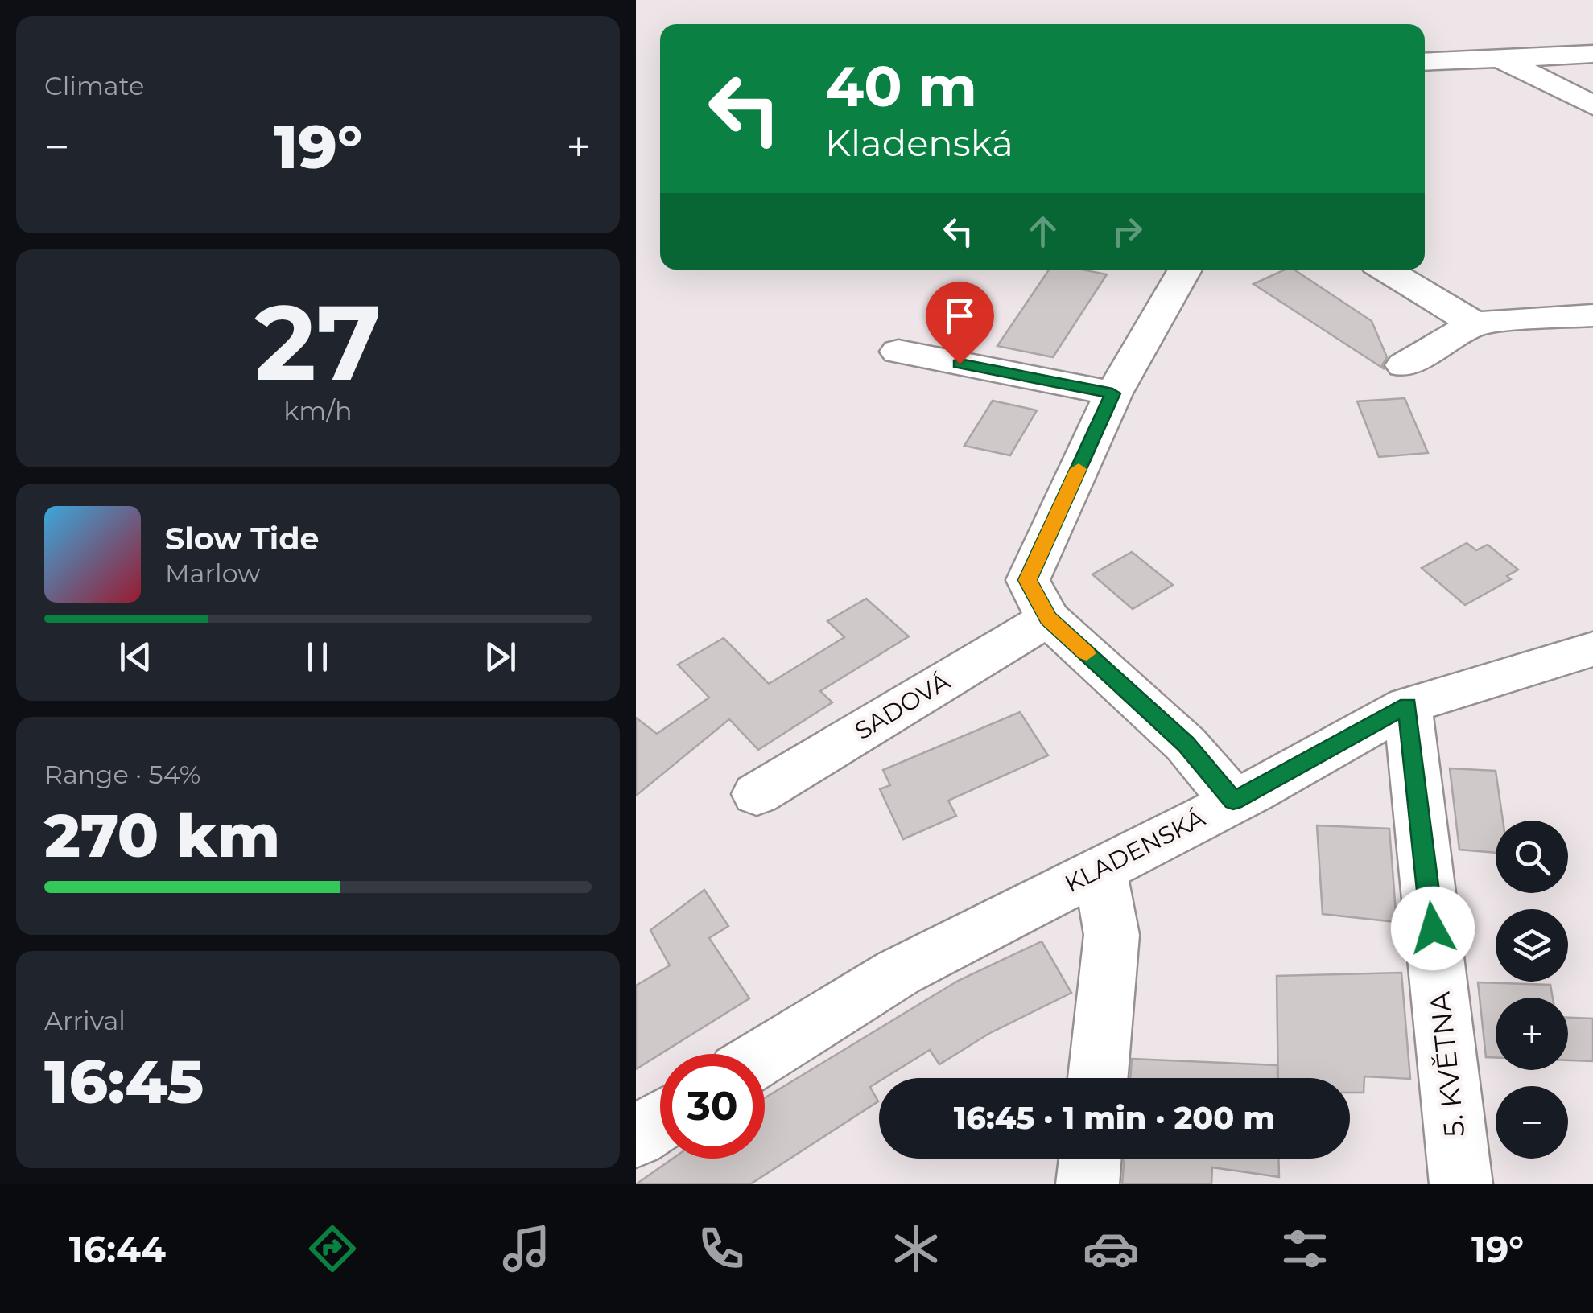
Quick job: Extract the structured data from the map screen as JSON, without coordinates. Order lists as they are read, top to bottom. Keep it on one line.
{"streets":{"street":["SADOVÁ","KLADENSKÁ","5. KVĚTNA"]},"crossings":[["KLADENSKÁ","5. KVĚTNA"]],"page":{"tile":["Climate",["27","km/h"],["Range · 54%","270 km"],["Arrival","16:45"]],"turn":["40 m","Kladenská"],"heat":["−","19°","+"],"song":["Slow Tide","Marlow"],"map_buttons":["+","−"],"limit":"30","trip":"16:45 · 1 min · 200 m","tabs":["16:44","19°"]}}
